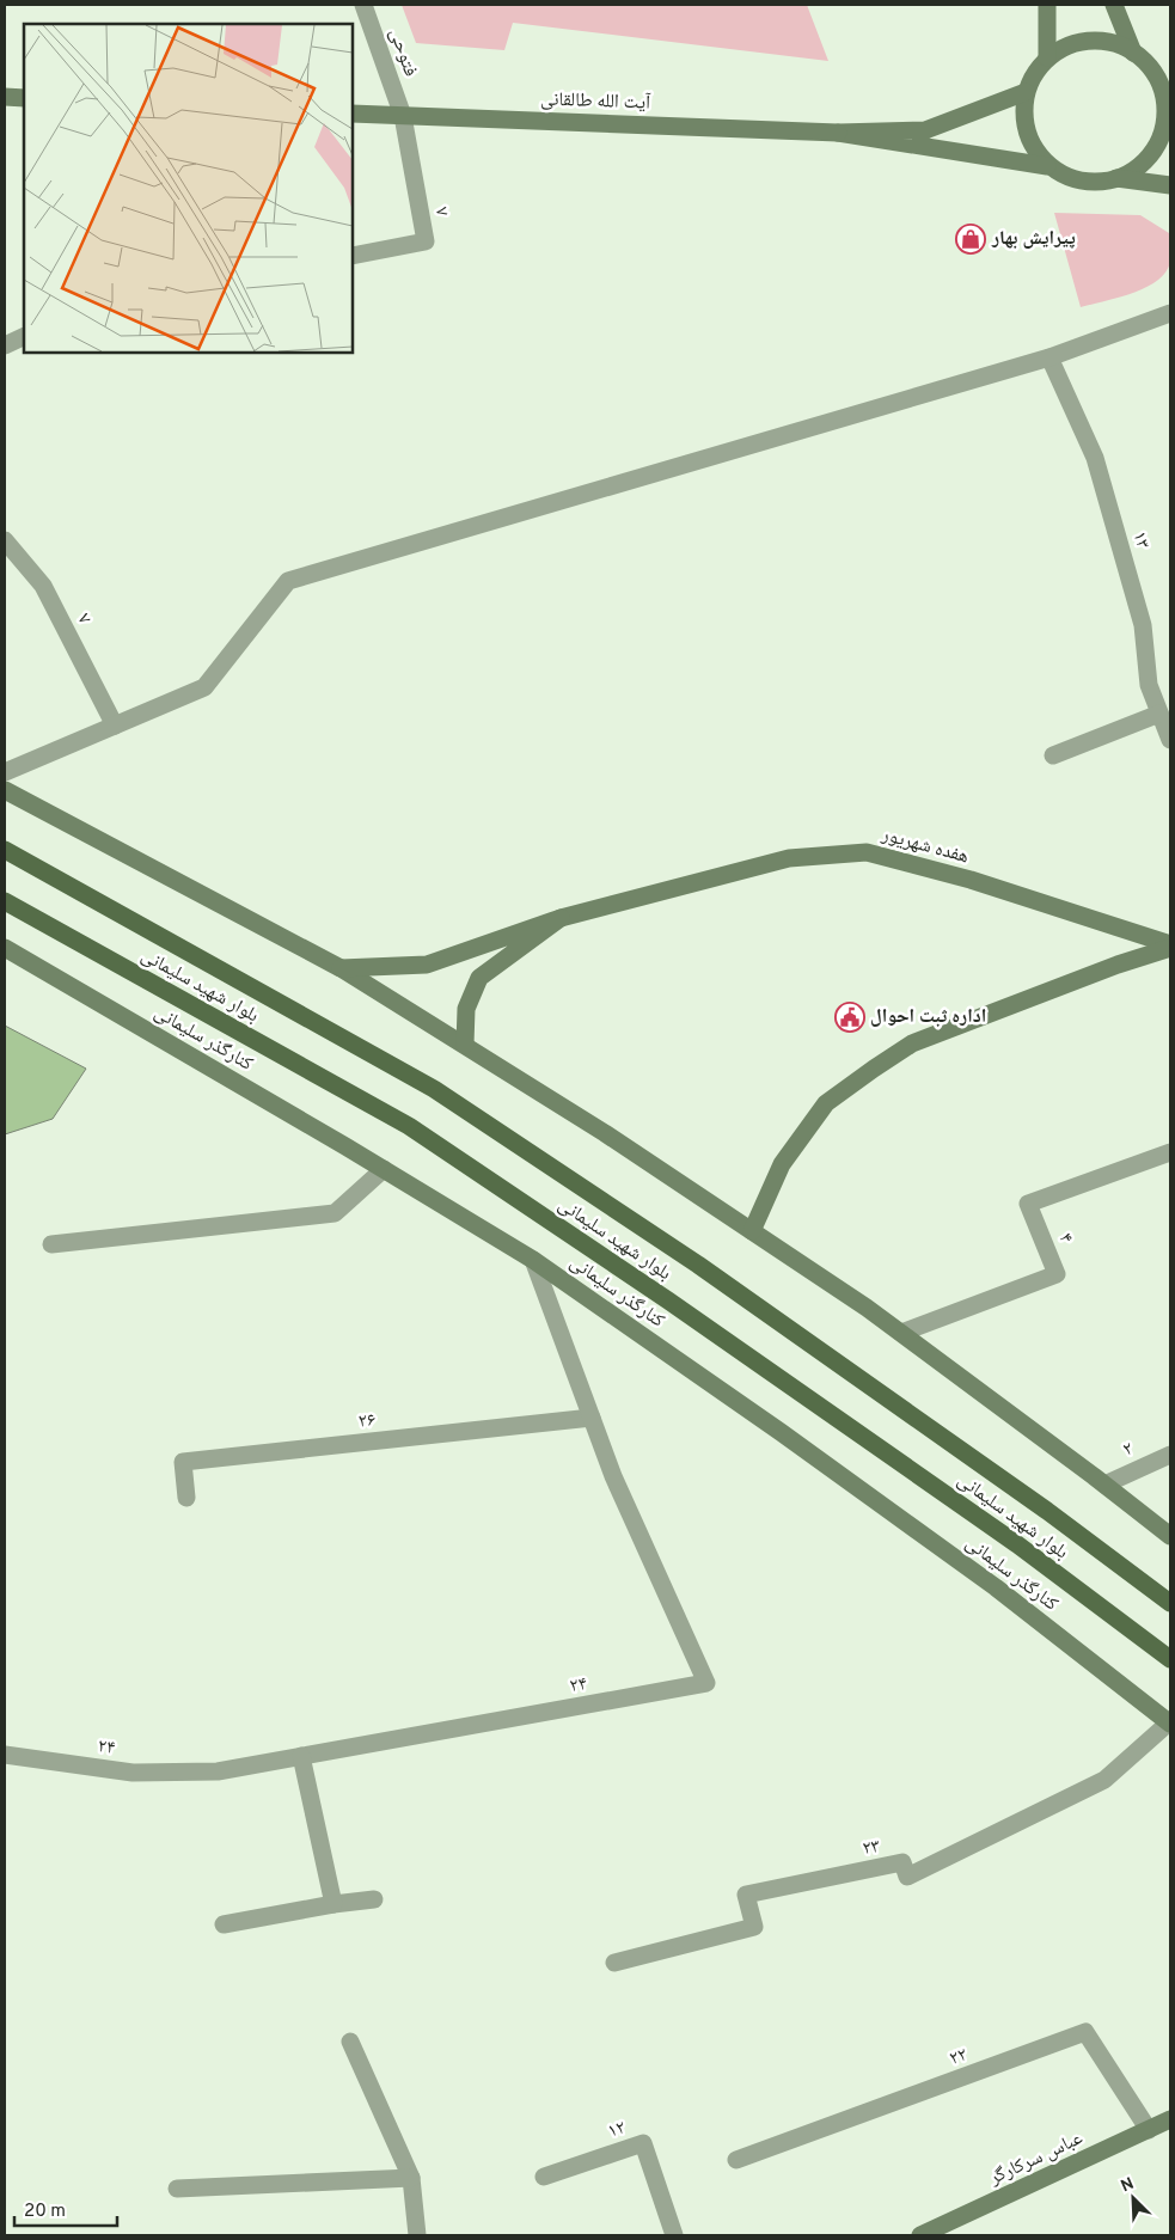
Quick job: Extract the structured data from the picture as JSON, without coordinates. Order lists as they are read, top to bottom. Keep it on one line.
{"streets":{"main road":["آیت الله طالقانی","هفده شهریور","بلوار شهید سلیمانی","کنارگذر سلیمانی","عباس سرکارگر"],"street":["فتوحی","۷","۱۳","۴","۲۶","۲","۲۴","۲۳","۲۲","۱۲"]},"crossings":[["فتوحی","آیت الله طالقانی"],["فتوحی","۷"],["آیت الله طالقانی","۷"],["کنارگذر سلیمانی","۲۴"],["کنارگذر سلیمانی","۲۳"],["۲۶","۲۴"],["۲۲","عباس سرکارگر"]],"places":{"shop":["پیرایش بهار"],"public building":["اداره ثبت احوال"]},"scale_bar":"20 m","north":"top left"}
